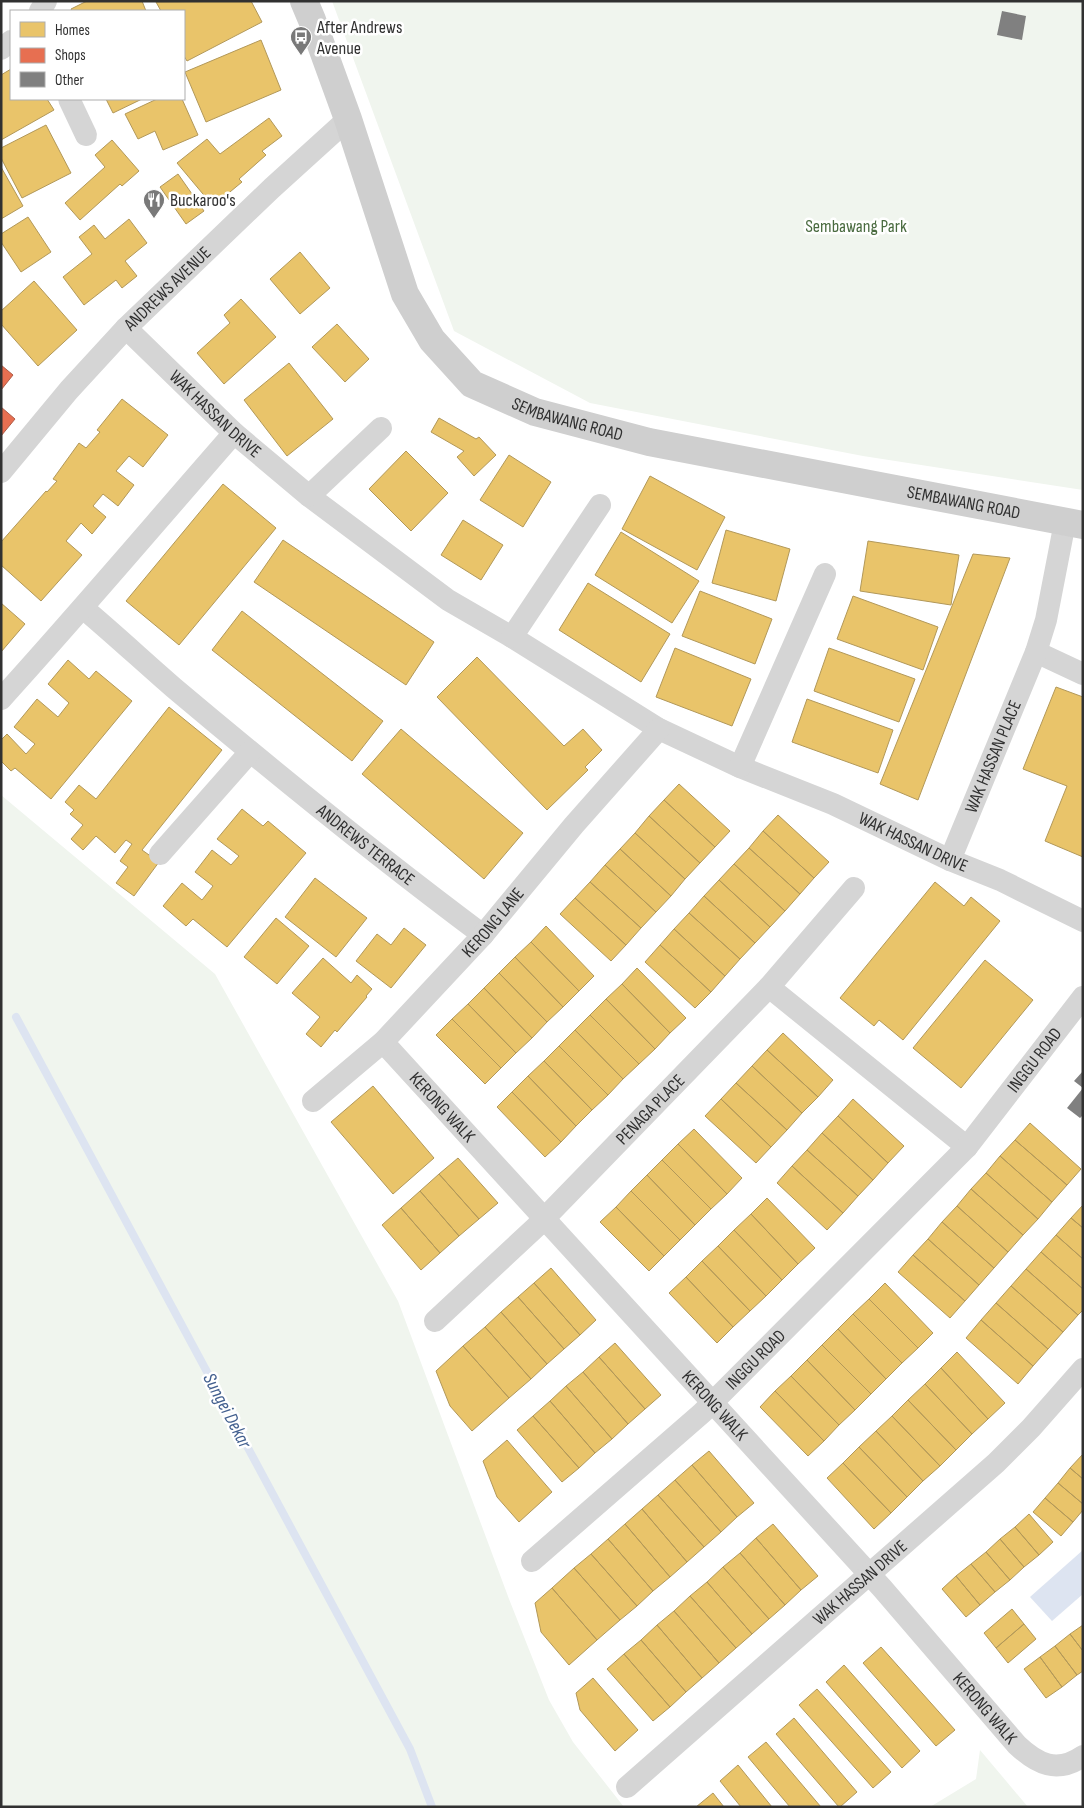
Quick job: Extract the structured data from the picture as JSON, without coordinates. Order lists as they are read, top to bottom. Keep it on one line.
{"streets":{"street":["ANDREWS AVENUE","WAK HASSAN DRIVE","SEMBAWANG ROAD","WAK HASSAN PLACE","ANDREWS TERRACE","KERONG LANE","INGGU ROAD","KERONG WALK","PENAGA PLACE"]},"crossings":[["ANDREWS AVENUE","WAK HASSAN DRIVE"],["ANDREWS AVENUE","SEMBAWANG ROAD"],["WAK HASSAN DRIVE","WAK HASSAN PLACE"],["WAK HASSAN DRIVE","KERONG LANE"],["WAK HASSAN DRIVE","KERONG WALK"],["SEMBAWANG ROAD","WAK HASSAN PLACE"],["ANDREWS TERRACE","KERONG LANE"],["KERONG LANE","KERONG WALK"],["INGGU ROAD","KERONG WALK"],["KERONG WALK","PENAGA PLACE"]],"water":["Sungei Dekar"],"parks":["Sembawang Park"],"places":{"bus stop":["After Andrews Avenue"],"restaurant":["Buckaroo's"]},"legend":["Homes","Shops","Other"]}
